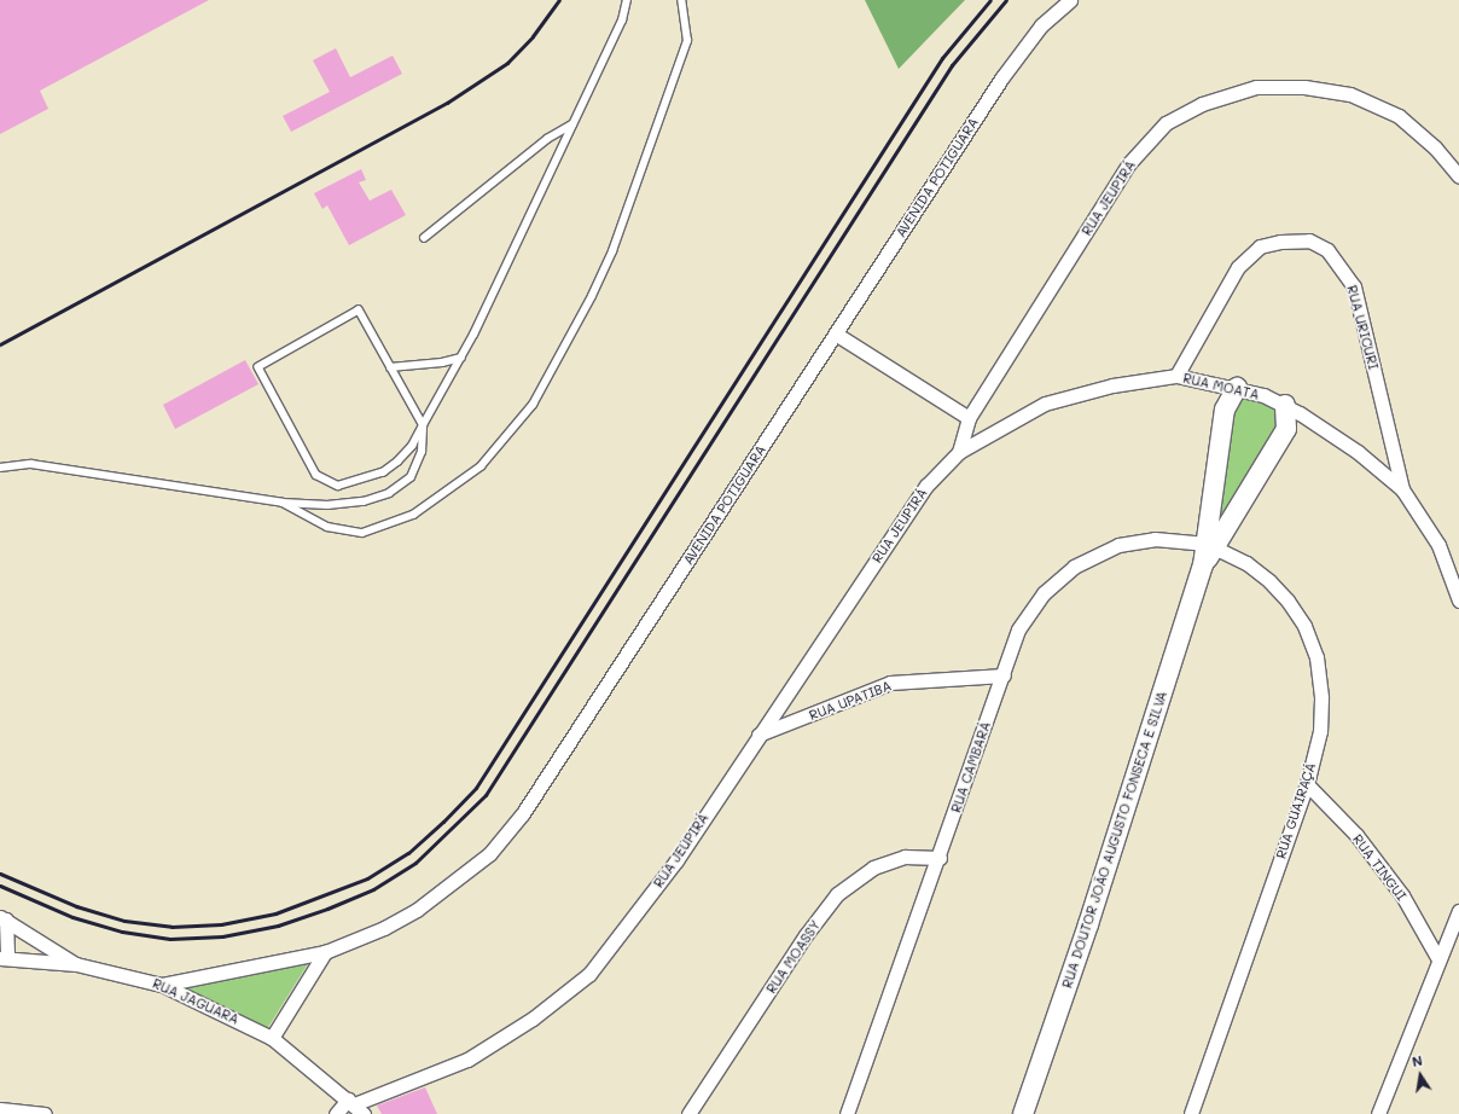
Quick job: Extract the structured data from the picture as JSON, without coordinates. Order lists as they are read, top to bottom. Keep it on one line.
{"streets":{"street":["AVENIDA POTIGUARA","RUA JEUPIRÁ","RUA URICURI","RUA MOATA","RUA UPATIBA","RUA CAMBARÁ","RUA GUAIRAÇÁ","RUA DOUTOR JOÃO AUGUSTO FONSECA E SILVA","RUA TINGUI","RUA MOASSY","RUA JAGUARA"]},"crossings":[["AVENIDA POTIGUARA","RUA JAGUARA"],["RUA JEUPIRÁ","RUA MOATA"],["RUA JEUPIRÁ","RUA UPATIBA"],["RUA JEUPIRÁ","RUA JAGUARA"],["RUA URICURI","RUA MOATA"],["RUA MOATA","RUA DOUTOR JOÃO AUGUSTO FONSECA E SILVA"],["RUA UPATIBA","RUA CAMBARÁ"],["RUA CAMBARÁ","RUA GUAIRAÇÁ"],["RUA CAMBARÁ","RUA DOUTOR JOÃO AUGUSTO FONSECA E SILVA"],["RUA CAMBARÁ","RUA MOASSY"],["RUA GUAIRAÇÁ","RUA DOUTOR JOÃO AUGUSTO FONSECA E SILVA"],["RUA GUAIRAÇÁ","RUA TINGUI"]],"north":"top"}
